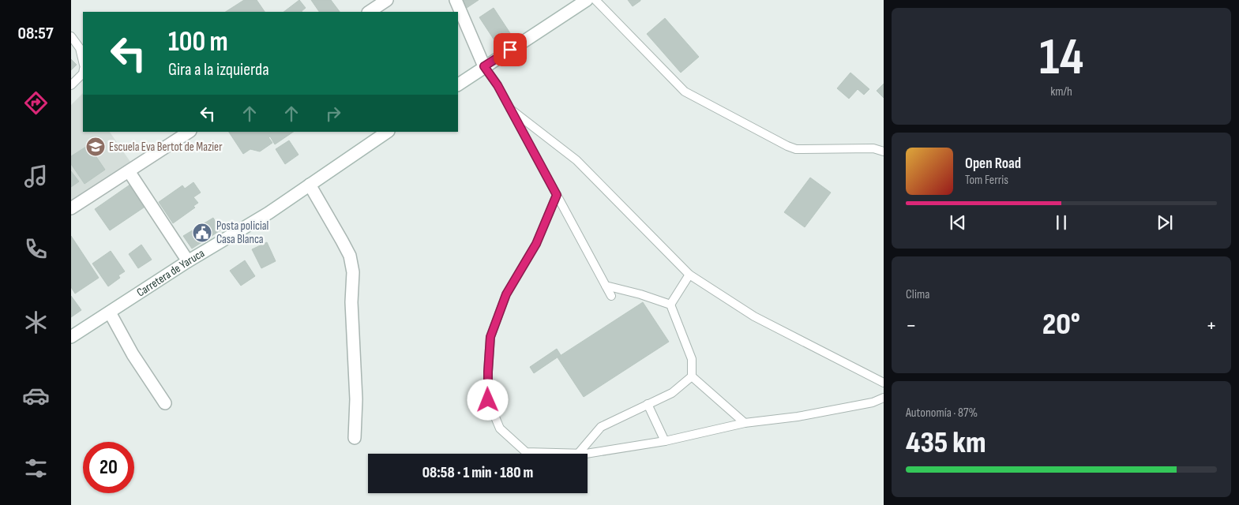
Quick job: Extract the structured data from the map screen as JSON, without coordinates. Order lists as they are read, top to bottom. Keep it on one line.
{"streets":{"street":["Carretera de Yaruca"]},"places":{"school or university":["Escuela Eva Bertot de Mazier"],"public building":["Posta policial Casa Blanca"]},"page":{"tabs":"08:57","tile":[["14","km/h"],"Clima",["Autonomía · 87%","435 km"]],"turn":["100 m","Gira a la izquierda"],"song":["Open Road","Tom Ferris"],"heat":["−","20°","+"],"limit":"20","trip":"08:58 · 1 min · 180 m"}}
